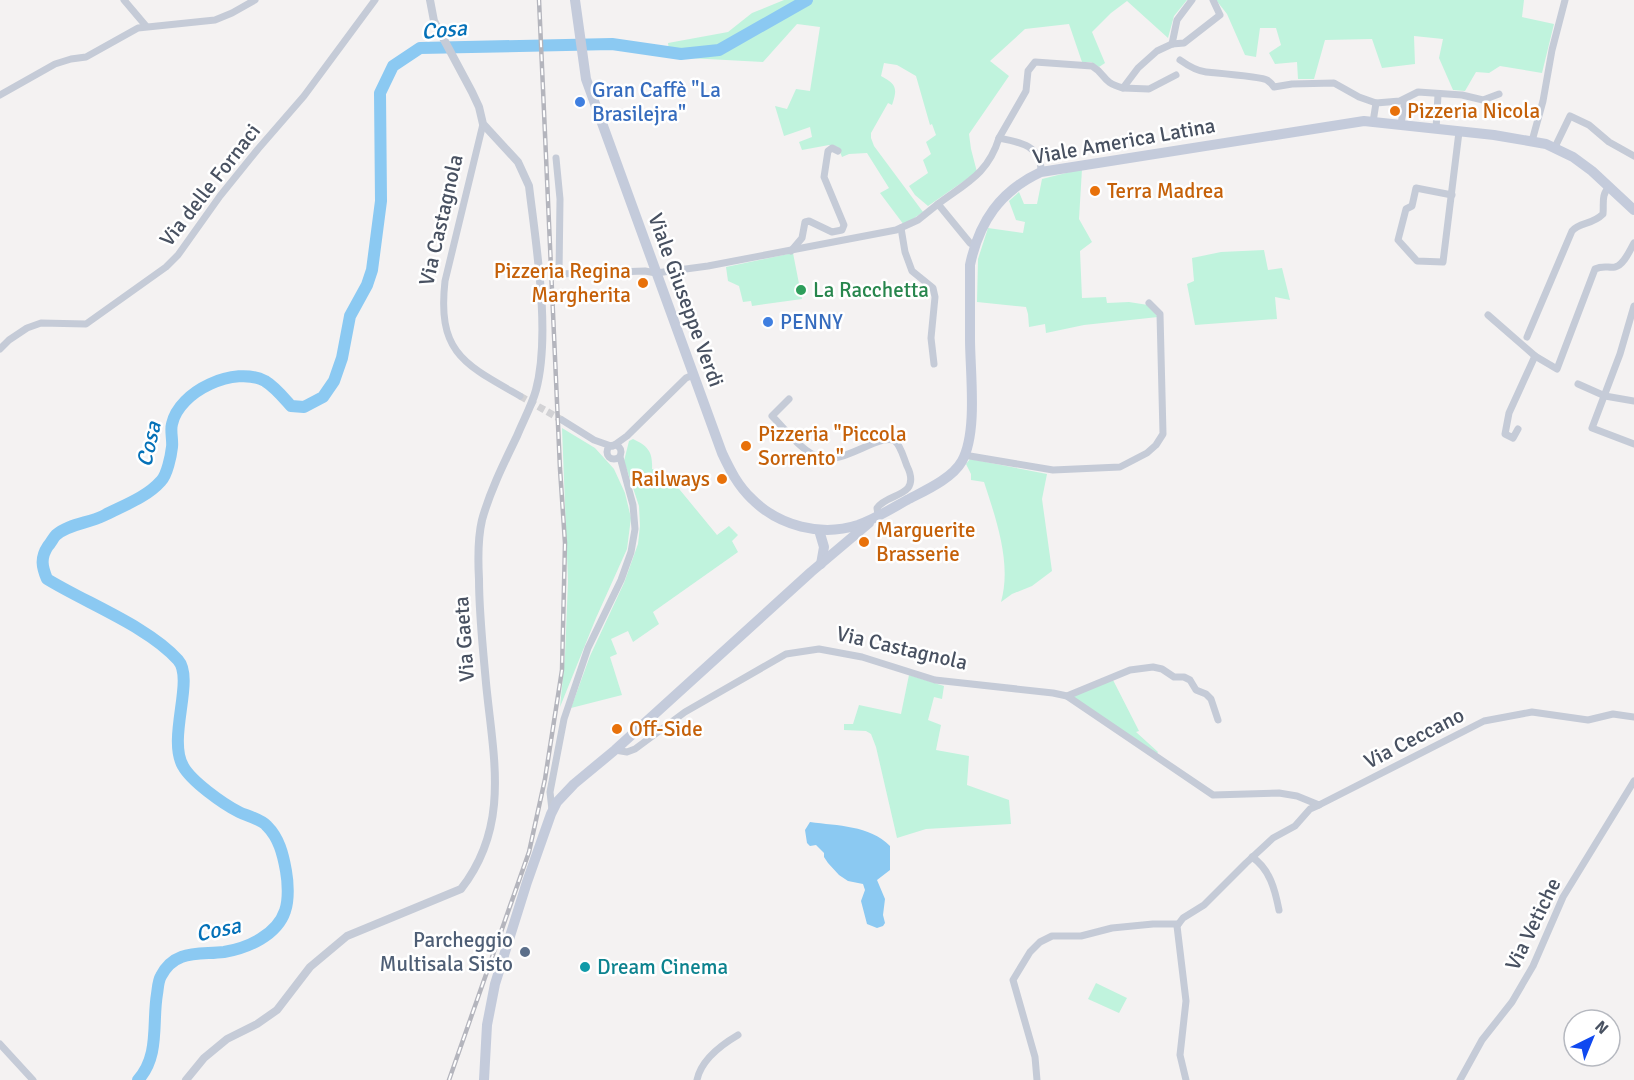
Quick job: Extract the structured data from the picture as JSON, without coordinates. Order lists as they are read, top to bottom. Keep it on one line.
{"streets":{"main road":["Viale America Latina","Viale Giuseppe Verdi"],"street":["Via delle Fornaci","Via Castagnola","Via Gaeta","Via Ceccano","Via Vetiche"]},"crossings":[["Via Castagnola","Via Gaeta"],["Via Castagnola","Via Ceccano"]],"water":["Cosa"],"places":["Gran Caffè \"La Brasilejra\"","Pizzeria Nicola","Terra Madrea","Pizzeria Regina Margherita","La Racchetta","PENNY","Pizzeria \"Piccola Sorrento\"","Railways","Marguerite Brasserie","Off-Side","Parcheggio Multisala Sisto","Dream Cinema"],"north":"top right"}
